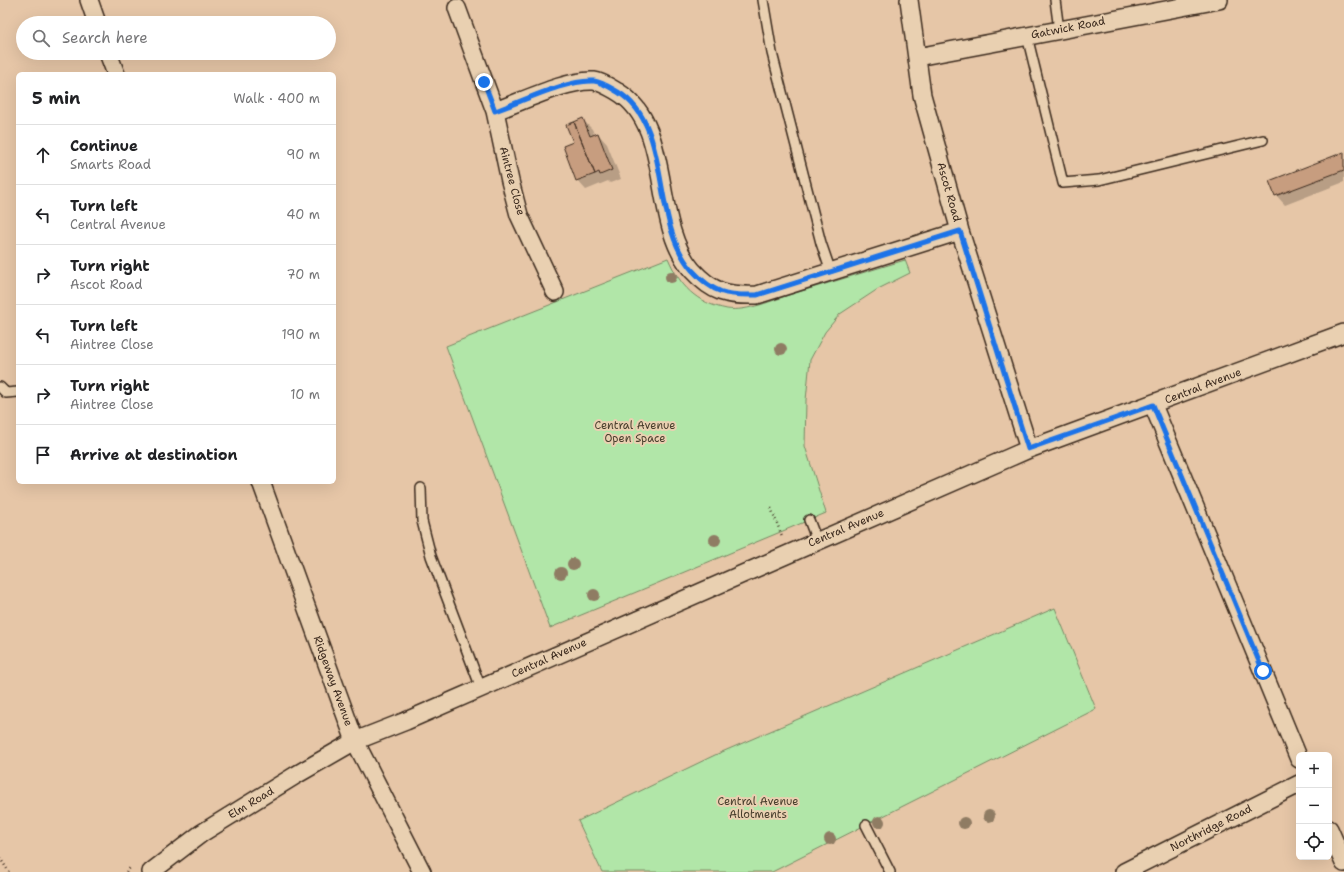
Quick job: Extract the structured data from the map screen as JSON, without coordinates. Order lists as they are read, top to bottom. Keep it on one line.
{"streets":{"street":["Gatwick Road","Aintree Close","Ascot Road","Central Avenue","Ridgeway Avenue","Elm Road","Northridge Road"]},"crossings":[["Gatwick Road","Ascot Road"],["Ascot Road","Central Avenue"],["Central Avenue","Ridgeway Avenue"],["Central Avenue","Elm Road"],["Ridgeway Avenue","Elm Road"]],"parks":["Central Avenue Open Space","Central Avenue Allotments"],"page":{"search":"Search here","heading":["5 min","Walk · 400 m"],"list":[["Continue","Smarts Road","90 m"],["Turn left","Central Avenue","40 m"],["Turn right","Ascot Road","70 m"],["Turn left","Aintree Close","190 m"],["Turn right","Aintree Close","10 m"],"Arrive at destination"],"map_buttons":["+","−"]}}
